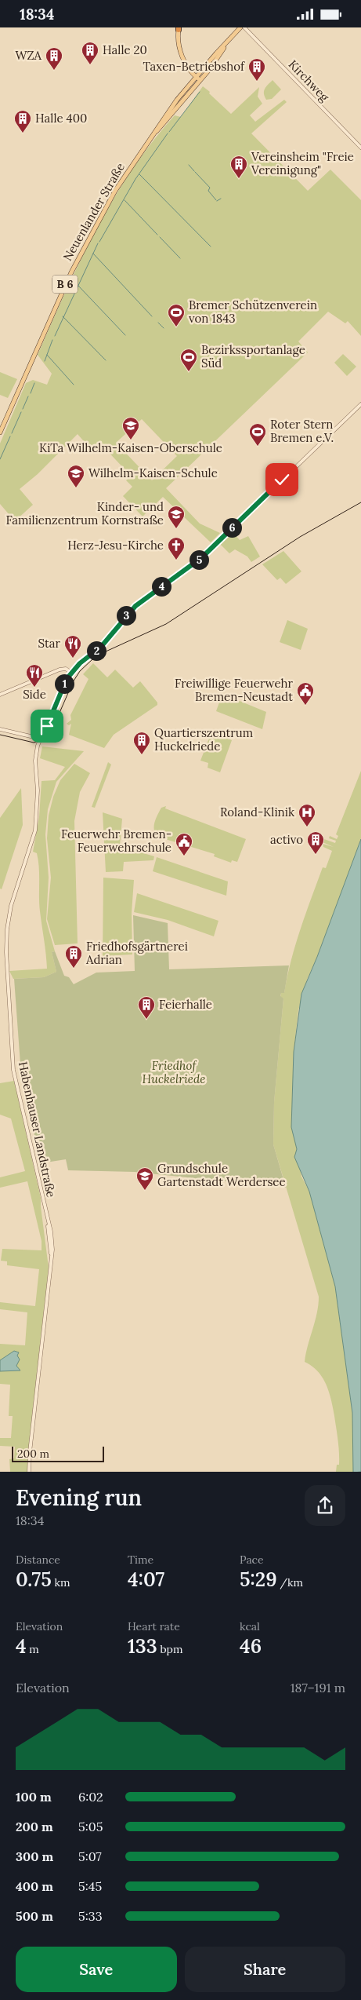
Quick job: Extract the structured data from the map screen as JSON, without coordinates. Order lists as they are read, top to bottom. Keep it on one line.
{"streets":{"main road":["Neuenlander Straße","B 6"],"street":["Kirchweg","Habenhauser Landstraße"]},"parks":["Friedhof Huckelriede"],"places":{"building":["Halle 20","WZA","Taxen-Betriebshof","Halle 400","Vereinsheim \"Freie Vereinigung\"","Quartierszentrum Huckelriede","activo","Friedhofsgärtnerei Adrian","Feierhalle"],"sports":["Bremer Schützenverein von 1843","Bezirkssportanlage Süd","Roter Stern Bremen e.V."],"school or university":["KiTa Wilhelm-Kaisen-Oberschule","Wilhelm-Kaisen-Schule","Kinder- und Familienzentrum Kornstraße","Grundschule Gartenstadt Werdersee"],"church":["Herz-Jesu-Kirche"],"restaurant":["Star","Side"],"public building":["Freiwillige Feuerwehr Bremen-Neustadt","Feuerwehr Bremen- Feuerwehrschule"],"hospital":["Roland-Klinik"]},"scale_bar":"200 m","page":{"status":"18:34","pins":["6","5","4","3","2","1"],"scale":"200 m","heading":["Evening run","18:34"],"stats":[["Distance","0.75 km"],["Time","4:07"],["Pace","5:29 /km"],["Elevation","4 m"],["Heart rate","133 bpm"],["kcal","46"]],"chart":["Elevation","187–191 m"],"list":[{"name":"100 m","note":"6:02"},{"name":"200 m","note":"5:05"},{"name":"300 m","note":"5:07"},{"name":"400 m","note":"5:45"},{"name":"500 m","note":"5:33"}],"buttons":["Save","Share"]}}
